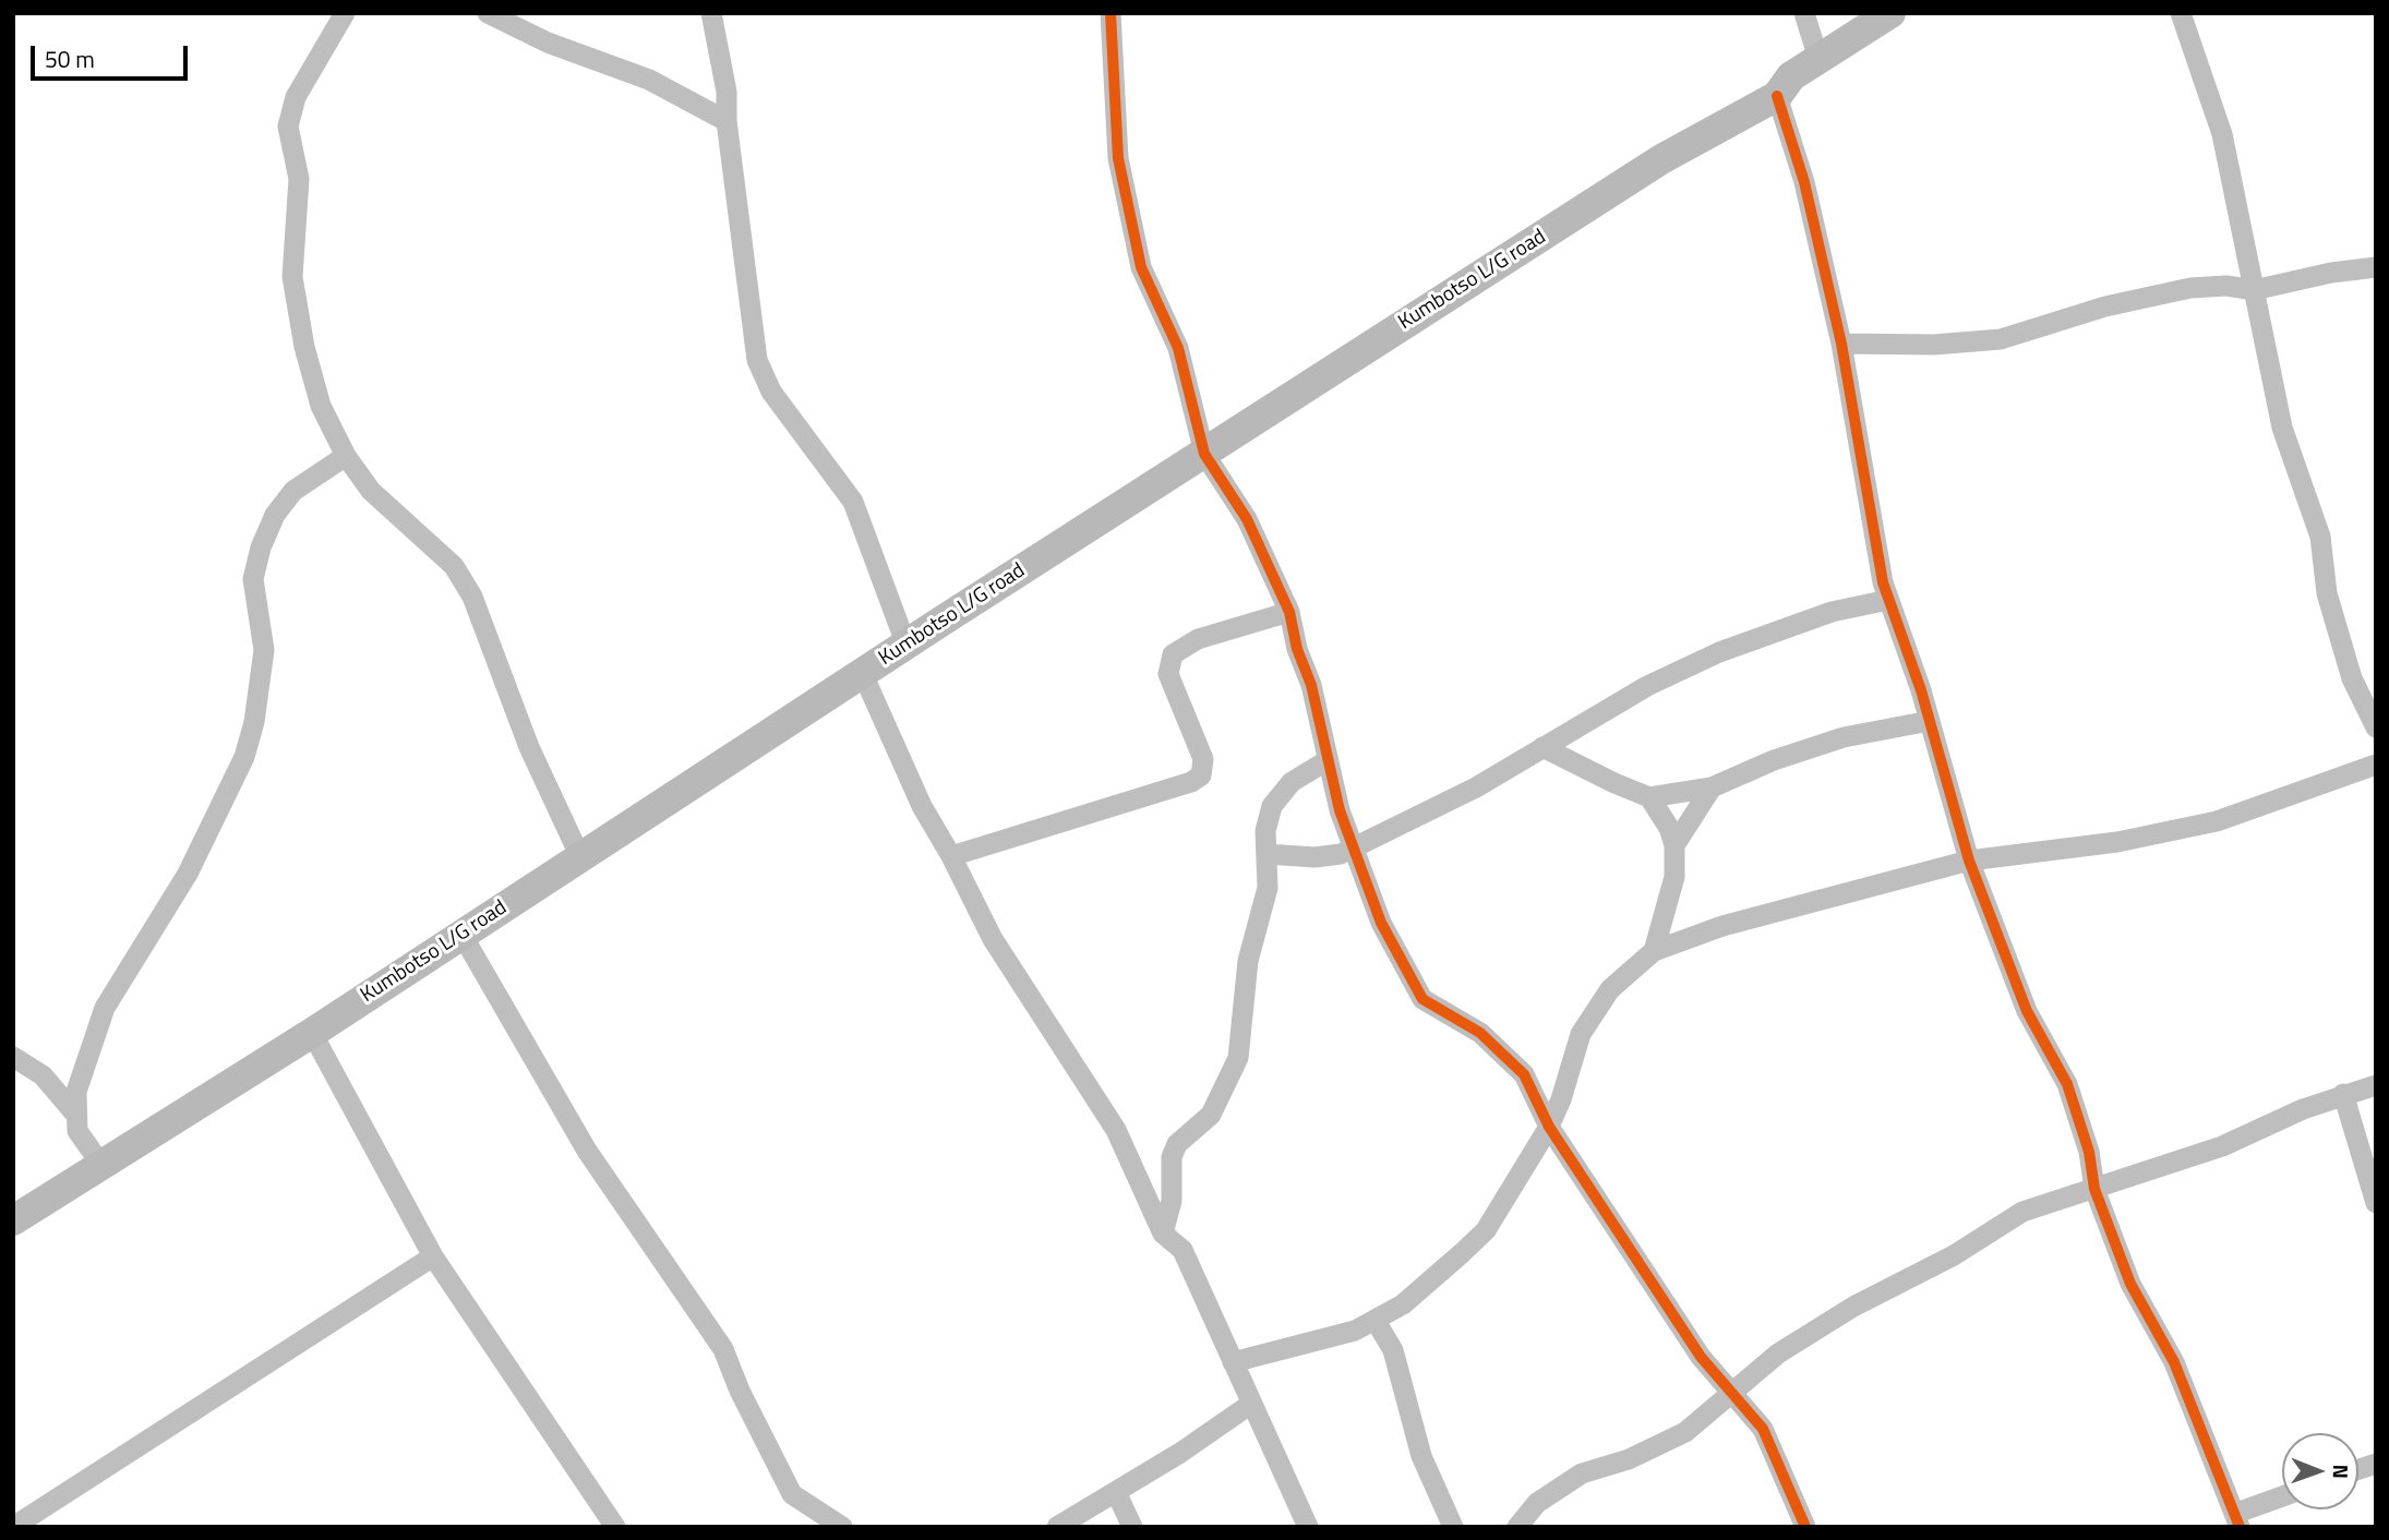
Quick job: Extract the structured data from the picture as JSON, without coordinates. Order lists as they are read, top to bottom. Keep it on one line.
{"streets":{"main road":["Kumbotso L/G road"]},"scale_bar":"50 m","north":"right"}
